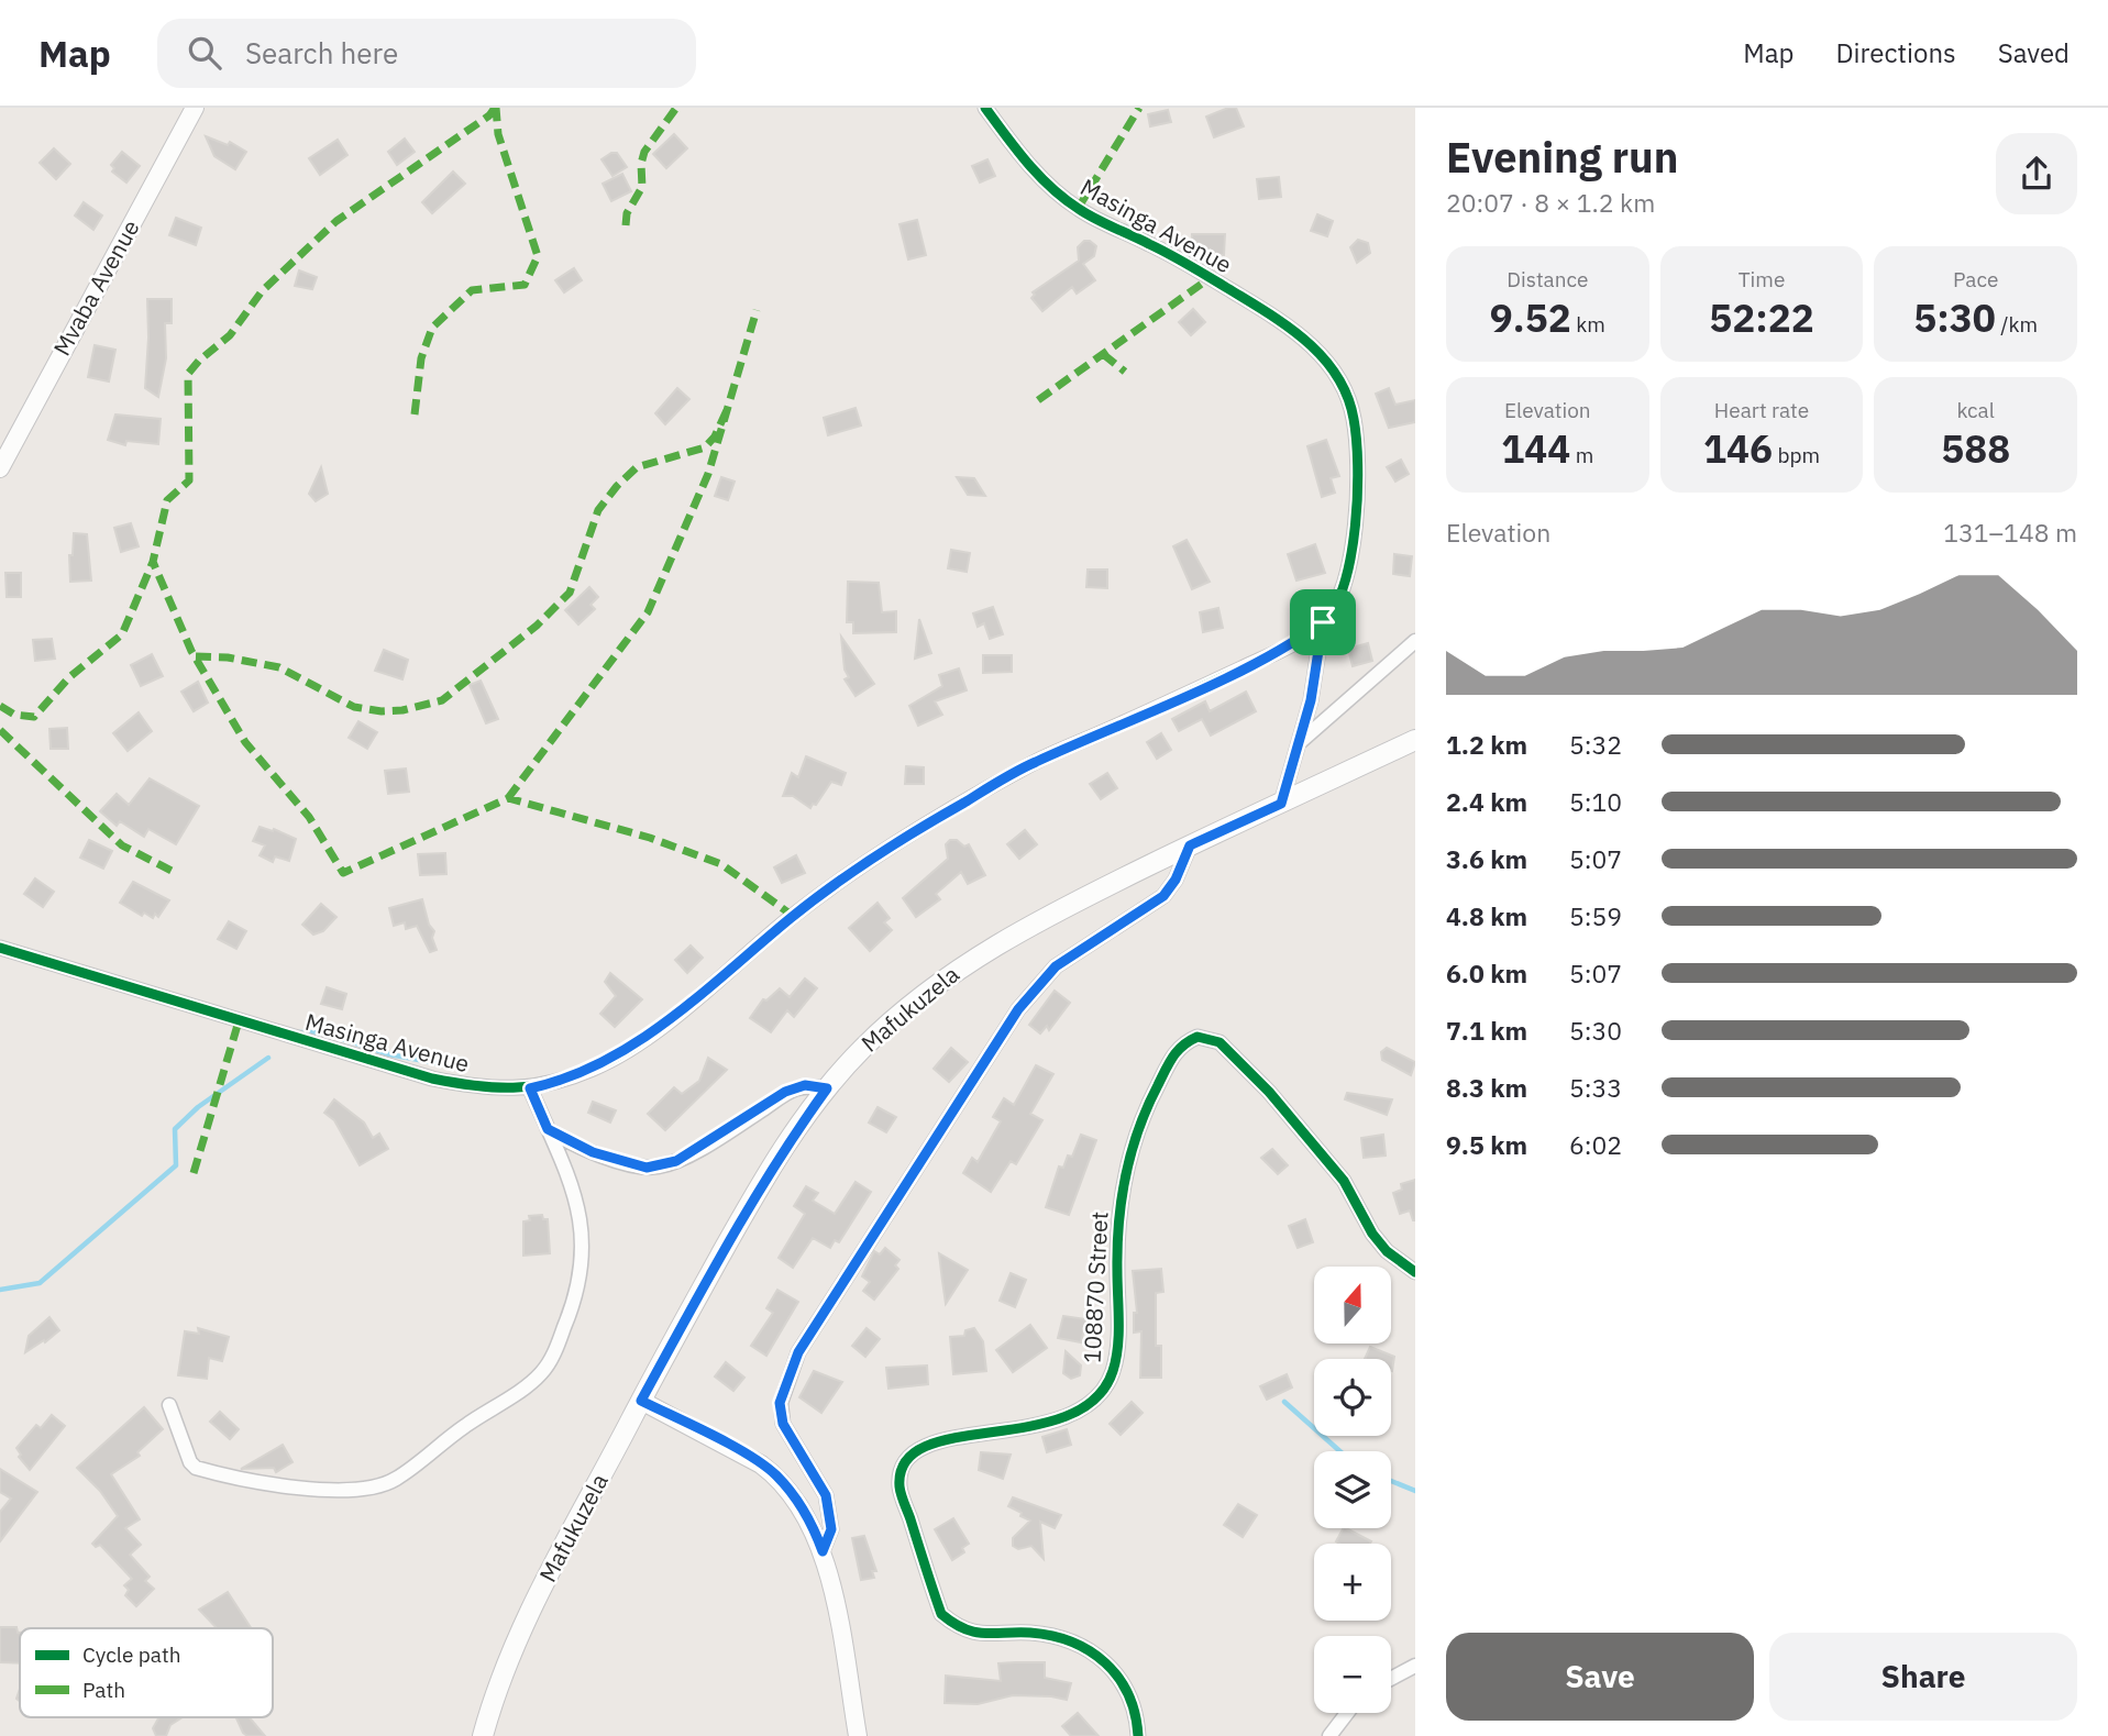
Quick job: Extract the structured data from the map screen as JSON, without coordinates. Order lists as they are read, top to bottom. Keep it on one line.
{"streets":{"main road":["Mafukuzela"],"street":["Masinga Avenue","Mvaba Avenue","108870 Street"]},"legend":["Cycle path","Path"],"north":"top","page":{"header":"Map","search":"Search here","nav":["Map","Directions","Saved"],"heading":["Evening run","20:07 · 8 × 1.2 km"],"stats":[["Distance","9.52 km"],["Time","52:22"],["Pace","5:30 /km"],["Elevation","144 m"],["Heart rate","146 bpm"],["kcal","588"]],"chart":["Elevation","131–148 m"],"list":[{"name":"1.2 km","note":"5:32"},{"name":"2.4 km","note":"5:10"},{"name":"3.6 km","note":"5:07"},{"name":"4.8 km","note":"5:59"},{"name":"6.0 km","note":"5:07"},{"name":"7.1 km","note":"5:30"},{"name":"8.3 km","note":"5:33"},{"name":"9.5 km","note":"6:02"}],"map_buttons":["+","−"],"buttons":["Save","Share"]}}
